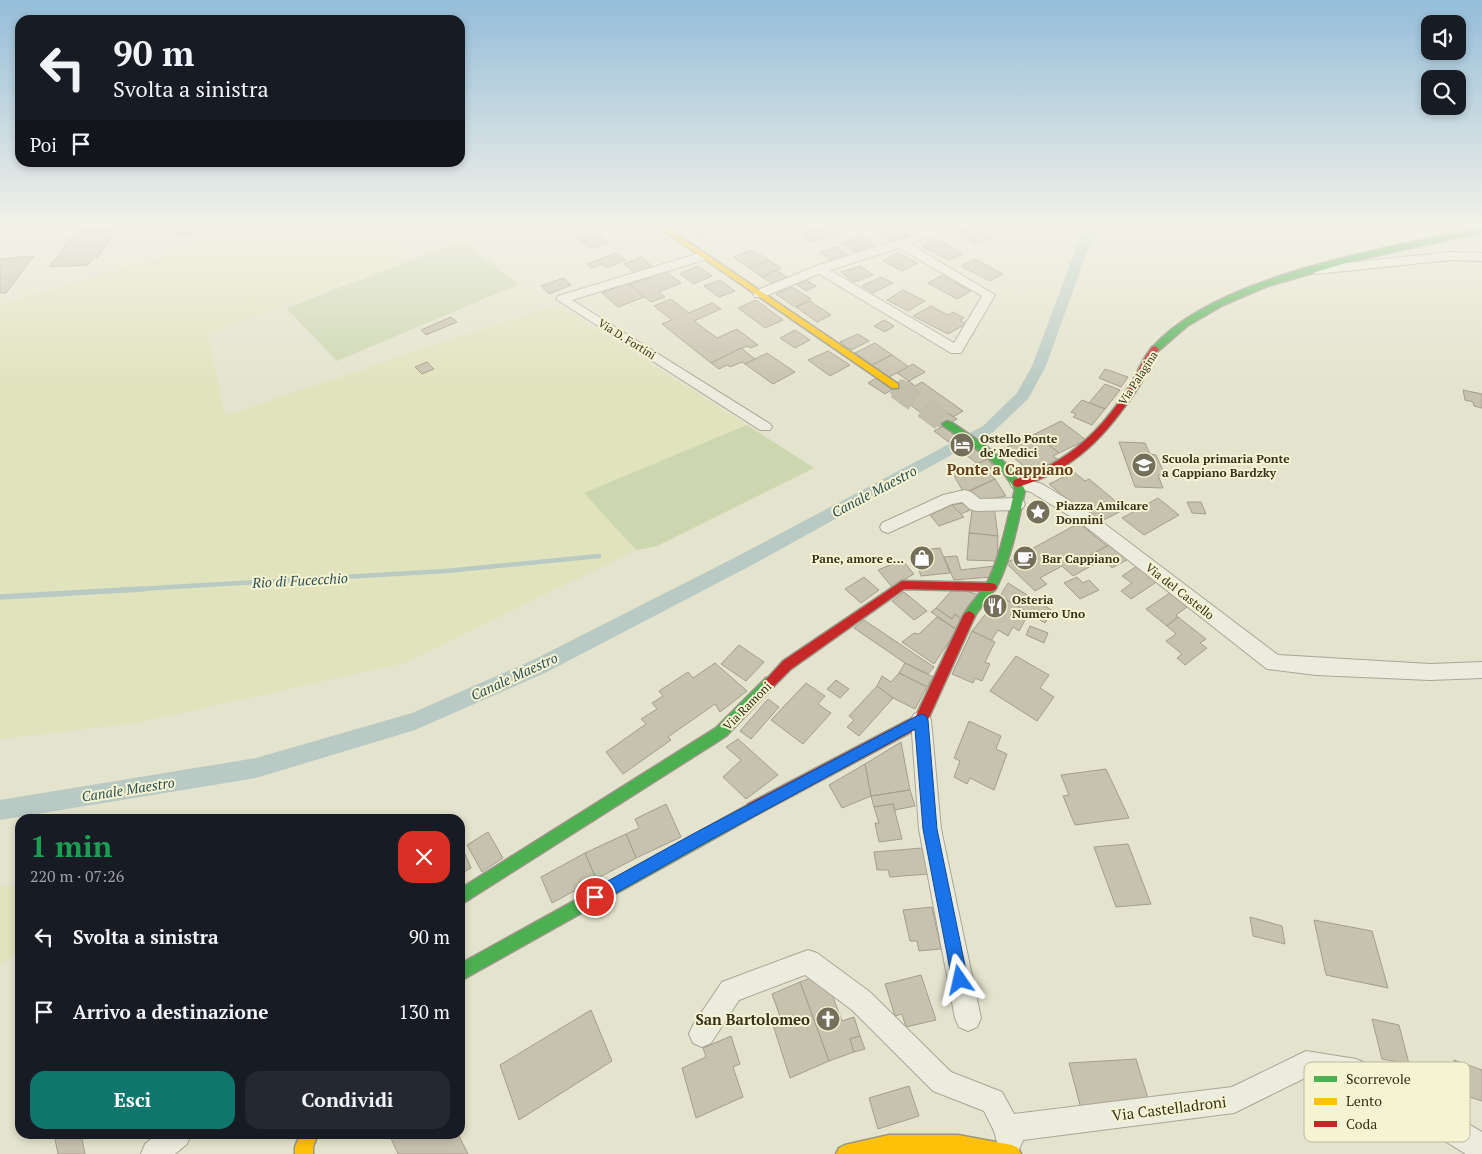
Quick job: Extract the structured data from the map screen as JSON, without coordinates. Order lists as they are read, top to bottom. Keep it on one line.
{"streets":{"street":["Via D. Fortini","Via Palagina","Via del Castello","Via Ramoni","Via Castelladroni"]},"crossings":[["Via Palagina","Via del Castello"]],"districts":["Ponte a Cappiano"],"water":["Canale Maestro","Rio di Fucecchio"],"places":{"hotel":["Ostello Ponte de' Medici"],"school or university":["Scuola primaria Ponte a Cappiano Bardzky"],"place":["Piazza Amilcare Donnini"],"shop":["Pane, amore e..."],"cafe":["Bar Cappiano"],"restaurant":["Osteria Numero Uno"],"church":["San Bartolomeo"]},"legend":["Scorrevole","Lento","Coda"],"page":{"turn":["90 m","Svolta a sinistra"],"then":"Poi","heading":["1 min","220 m · 07:26"],"list":[{"name":"Svolta a sinistra","value":"90 m"},{"name":"Arrivo a destinazione","value":"130 m"}],"buttons":["Esci","Condividi"]}}
